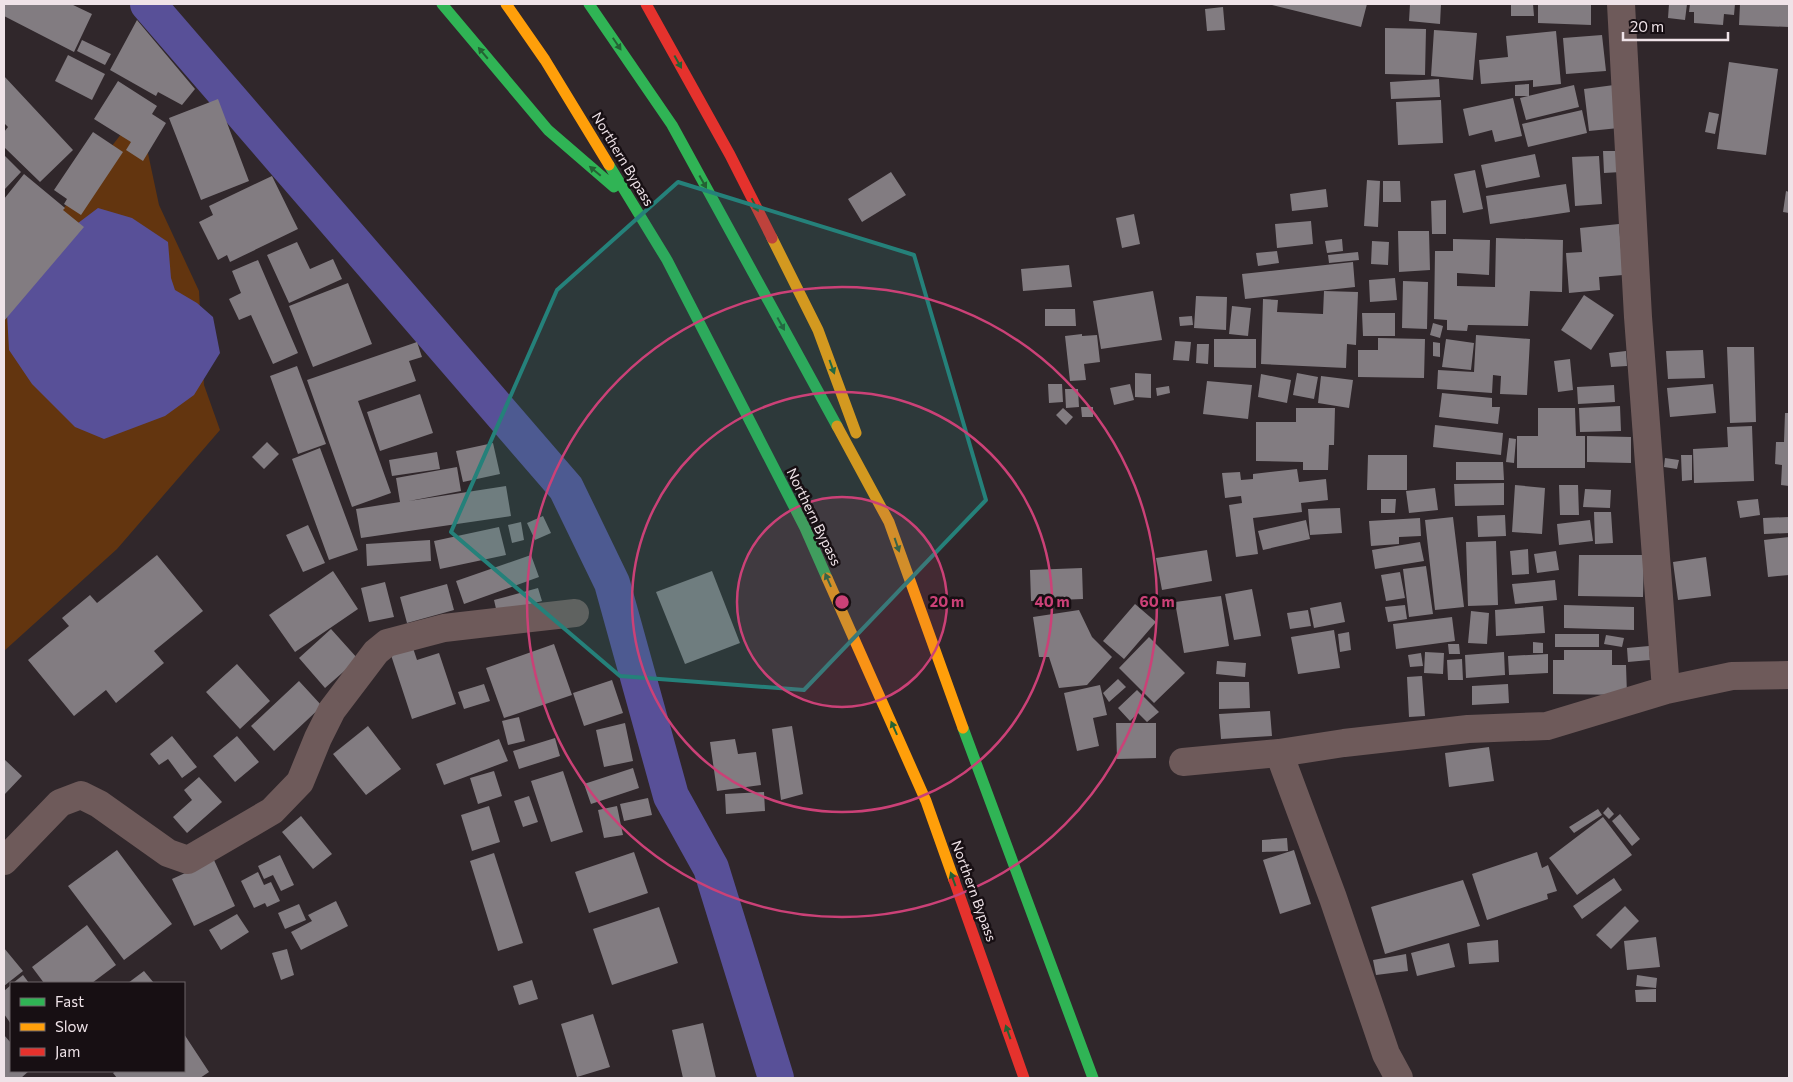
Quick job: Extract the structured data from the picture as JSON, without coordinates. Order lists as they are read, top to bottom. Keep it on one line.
{"streets":{"highway":["Northern Bypass"]},"legend":["Fast","Slow","Jam"],"scale_bar":"20 m","rings":["20 m","40 m","60 m"]}
